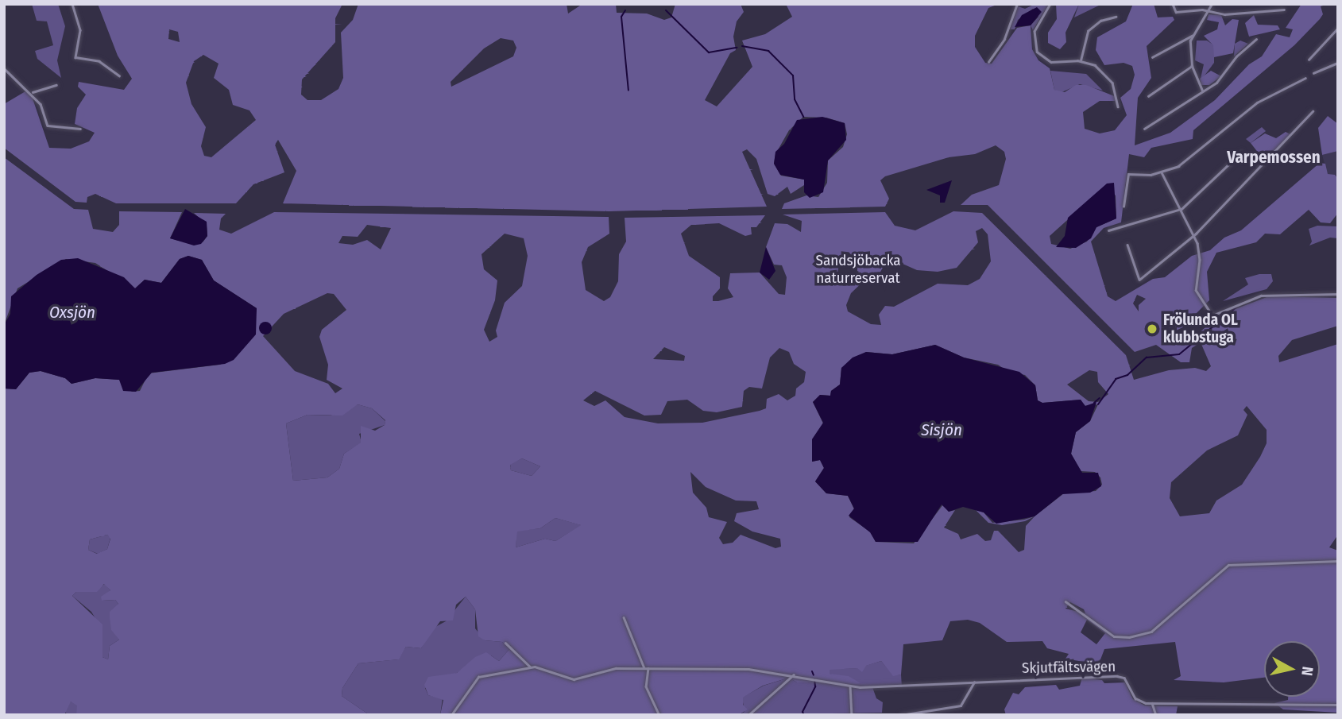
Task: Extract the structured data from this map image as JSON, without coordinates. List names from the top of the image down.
{
  "streets": {
    "street": ["Skjutfältsvägen"]
  },
  "districts": ["Varpemossen"],
  "water": ["Oxsjön", "Sisjön"],
  "parks": ["Sandsjöbacka naturreservat"],
  "places": ["Frölunda OL klubbstuga"],
  "north": "right"
}
